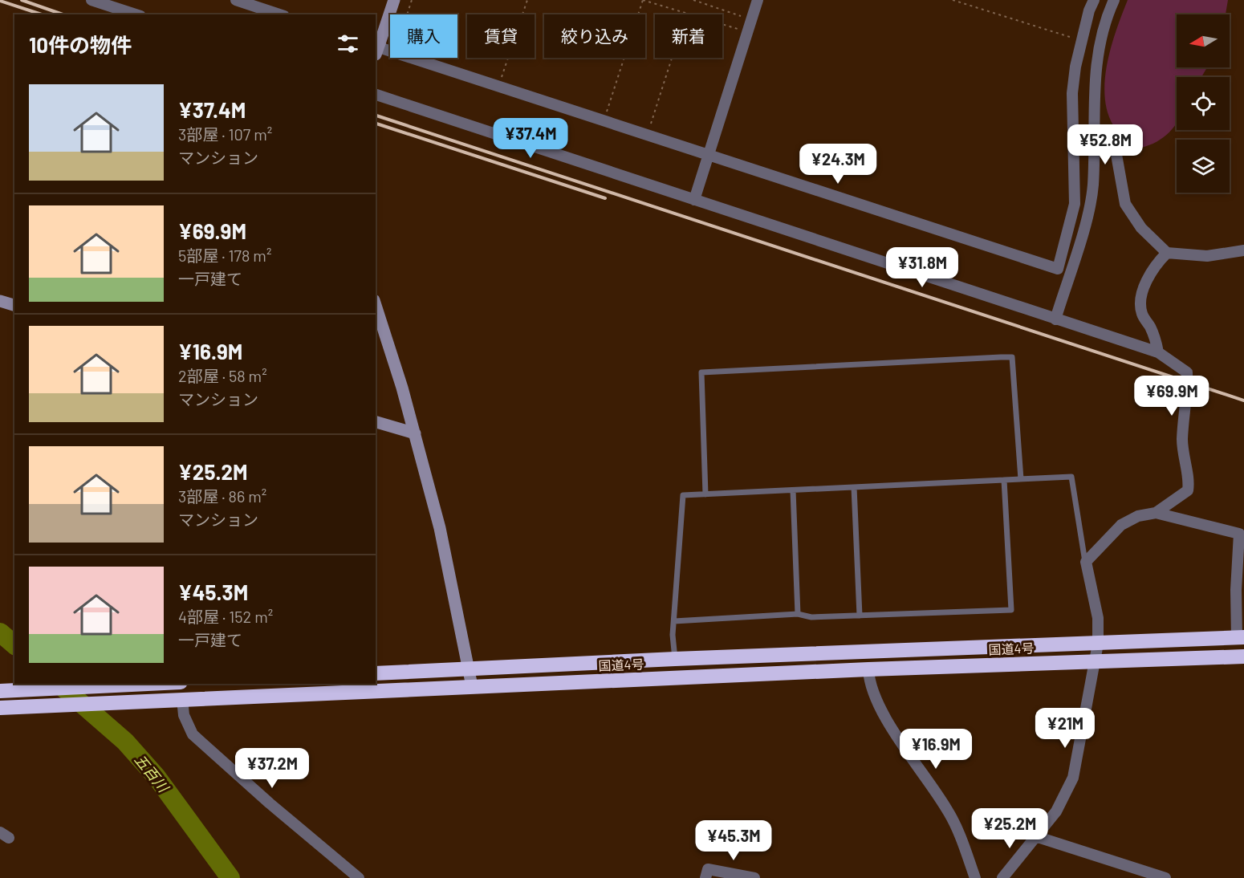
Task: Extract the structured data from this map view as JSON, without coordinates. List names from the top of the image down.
{
  "streets": {
    "highway": ["国道4号"]
  },
  "water": ["五百川"],
  "north": "left",
  "page": {
    "chip": [
      "購入",
      "賃貸",
      "絞り込み",
      "新着"
    ],
    "heading": "10件の物件",
    "list": [
      {
        "name": "¥37.4M",
        "note": "3部屋 · 107 m² · マンション"
      },
      {
        "name": "¥69.9M",
        "note": "5部屋 · 178 m² · 一戸建て"
      },
      {
        "name": "¥16.9M",
        "note": "2部屋 · 58 m² · マンション"
      },
      {
        "name": "¥25.2M",
        "note": "3部屋 · 86 m² · マンション"
      },
      {
        "name": "¥45.3M",
        "note": "4部屋 · 152 m² · 一戸建て"
      }
    ],
    "price": [
      "¥37.4M",
      "¥52.8M",
      "¥24.3M",
      "¥31.8M",
      "¥69.9M",
      "¥21M",
      "¥16.9M",
      "¥37.2M",
      "¥25.2M",
      "¥45.3M"
    ]
  }
}
